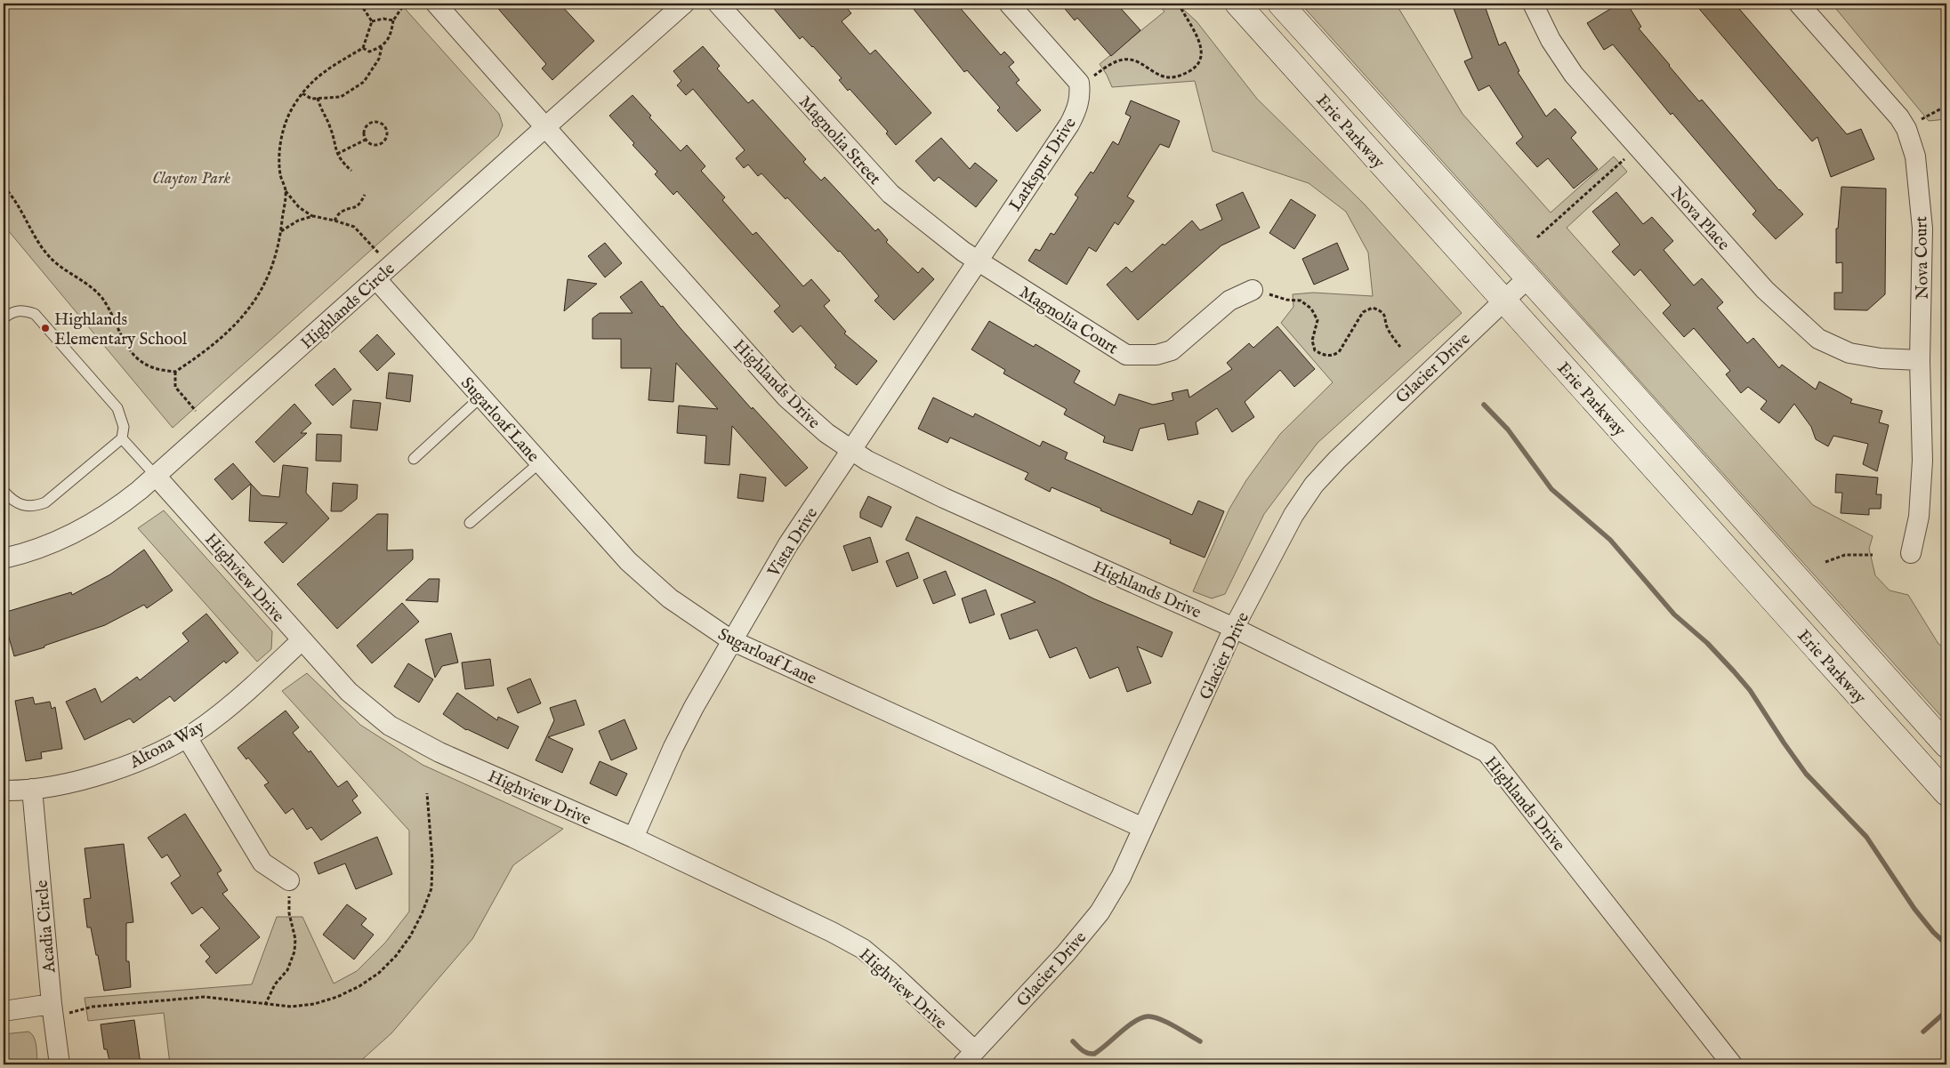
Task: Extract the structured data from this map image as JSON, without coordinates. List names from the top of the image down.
{
  "streets": {
    "main road": ["Erie Parkway"],
    "street": [
      "Magnolia Street",
      "Larkspur Drive",
      "Nova Place",
      "Nova Court",
      "Highlands Circle",
      "Magnolia Court",
      "Glacier Drive",
      "Highlands Drive",
      "Sugarloaf Lane",
      "Vista Drive",
      "Highview Drive",
      "Altona Way",
      "Acadia Circle"
    ]
  },
  "crossings": [
    ["Erie Parkway", "Glacier Drive"],
    ["Magnolia Street", "Larkspur Drive"],
    ["Magnolia Street", "Magnolia Court"],
    ["Magnolia Street", "Vista Drive"],
    ["Larkspur Drive", "Magnolia Court"],
    ["Larkspur Drive", "Vista Drive"],
    ["Nova Place", "Nova Court"],
    ["Highlands Circle", "Highlands Drive"],
    ["Highlands Circle", "Sugarloaf Lane"],
    ["Highlands Circle", "Highview Drive"],
    ["Magnolia Court", "Vista Drive"],
    ["Glacier Drive", "Highlands Drive"],
    ["Glacier Drive", "Sugarloaf Lane"],
    ["Glacier Drive", "Highview Drive"],
    ["Highlands Drive", "Vista Drive"],
    ["Sugarloaf Lane", "Vista Drive"],
    ["Vista Drive", "Highview Drive"],
    ["Highview Drive", "Altona Way"],
    ["Altona Way", "Acadia Circle"]
  ],
  "parks": ["Clayton Park"],
  "places": ["Highlands Elementary School"]
}
